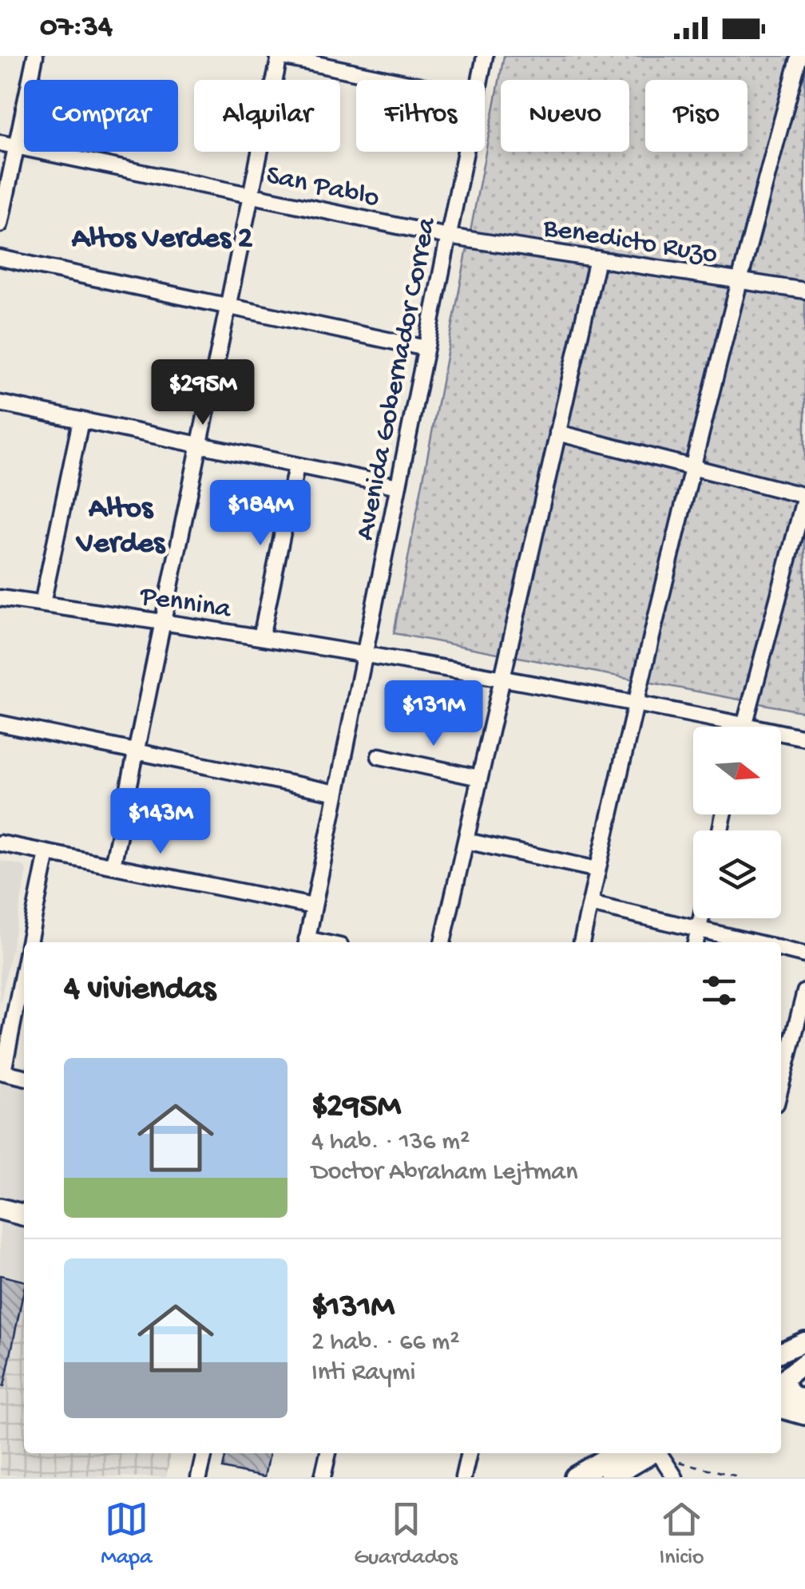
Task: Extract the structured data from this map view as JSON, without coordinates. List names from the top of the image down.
{
  "streets": {
    "street": [
      "San Pablo",
      "Benedicto Ruzo",
      "Avenida Gobernador Correa",
      "Pennina"
    ]
  },
  "crossings": [
    ["San Pablo", "Benedicto Ruzo"],
    ["San Pablo", "Avenida Gobernador Correa"],
    ["Benedicto Ruzo", "Avenida Gobernador Correa"],
    ["Avenida Gobernador Correa", "Pennina"]
  ],
  "districts": ["Altos Verdes 2", "Altos Verdes"],
  "north": "right",
  "page": {
    "status": "07:34",
    "chip": [
      "Comprar",
      "Alquilar",
      "Filtros",
      "Nuevo",
      "Piso"
    ],
    "price": [
      "$295M",
      "$184M",
      "$131M",
      "$143M"
    ],
    "heading": "4 viviendas",
    "list": [
      {
        "name": "$295M",
        "note": "4 hab. · 136 m² · Doctor Abraham Lejtman"
      },
      {
        "name": "$131M",
        "note": "2 hab. · 66 m² · Inti Raymi"
      }
    ],
    "tabs": ["Mapa", "Guardados", "Inicio"]
  }
}
